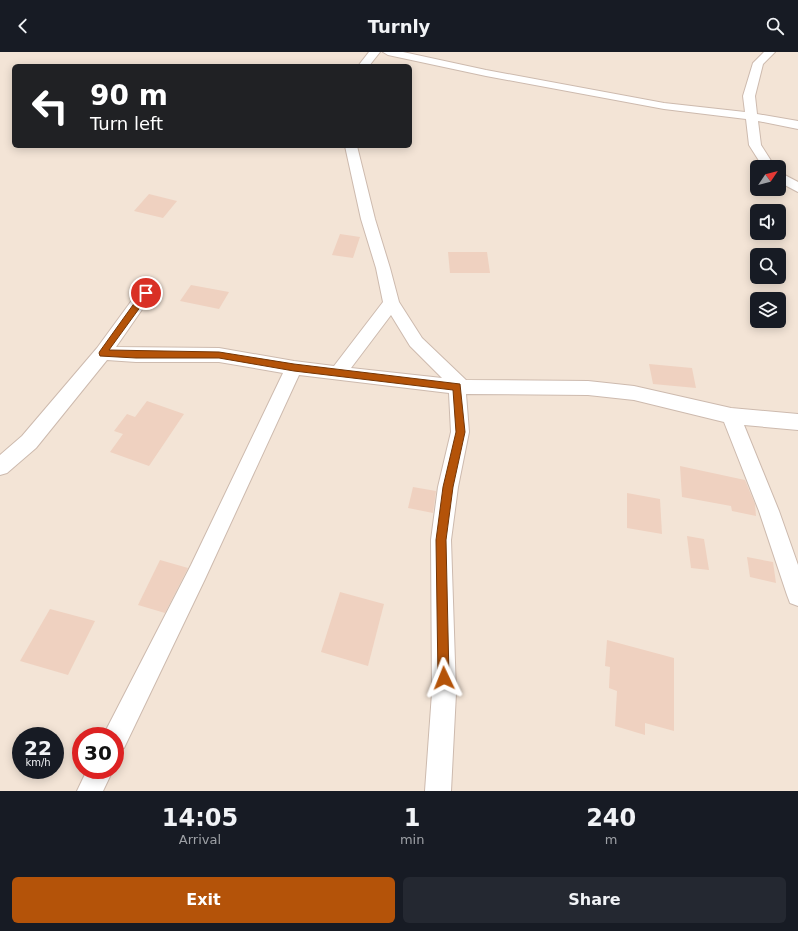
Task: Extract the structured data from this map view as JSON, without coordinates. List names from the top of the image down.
{
  "north": "top right",
  "page": {
    "header": "Turnly",
    "turn": ["90 m", "Turn left"],
    "speed": "22 km/h",
    "limit": "30",
    "eta": [
      "14:05",
      "Arrival",
      "1",
      "min",
      "240",
      "m"
    ],
    "buttons": ["Exit", "Share"]
  }
}
